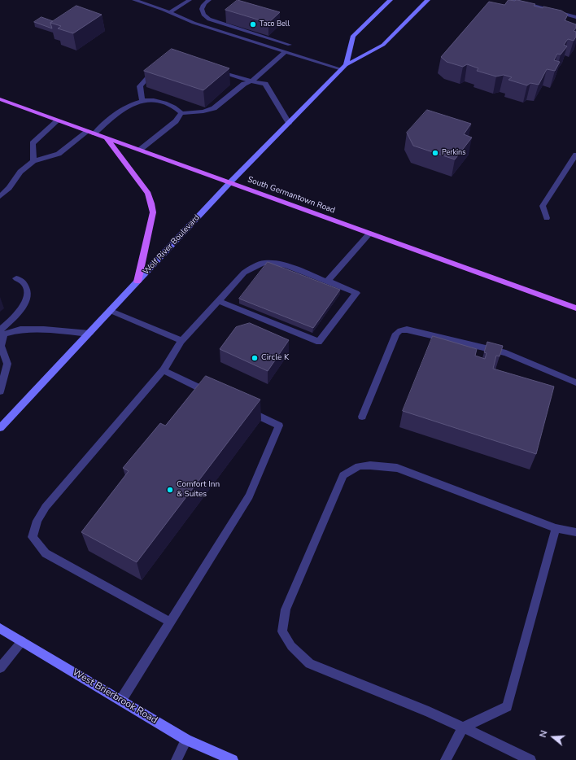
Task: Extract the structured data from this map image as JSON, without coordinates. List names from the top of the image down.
{
  "streets": {
    "main road": ["South Germantown Road", "Wolf River Boulevard", "West Brierbrook Road"]
  },
  "crossings": [
    ["South Germantown Road", "Wolf River Boulevard"]
  ],
  "places": [
    "Taco Bell",
    "Perkins",
    "Circle K",
    "Comfort Inn & Suites"
  ],
  "north": "left"
}
